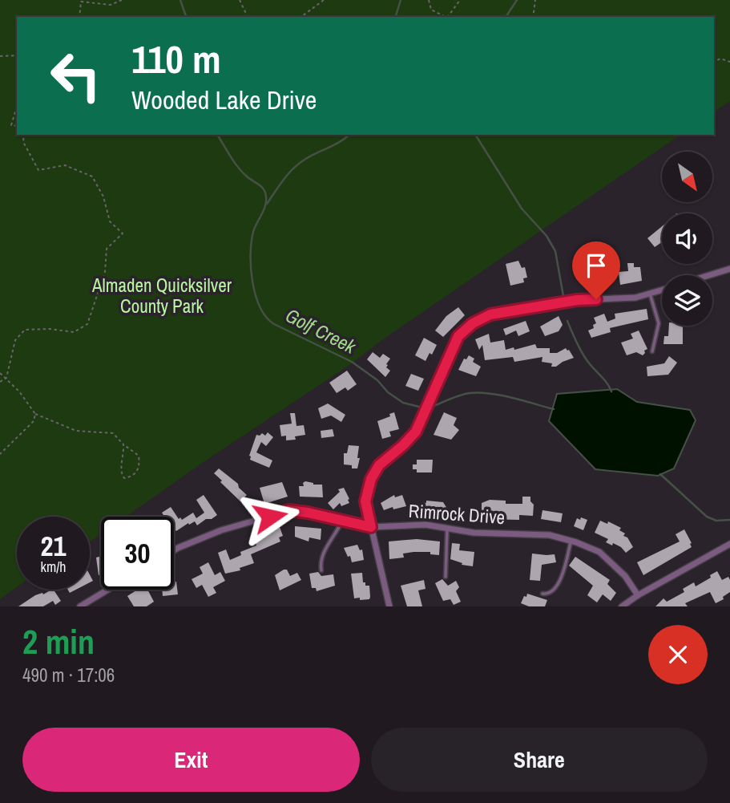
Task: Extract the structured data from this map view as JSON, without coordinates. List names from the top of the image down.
{
  "streets": {
    "street": ["Rimrock Drive"]
  },
  "water": ["Golf Creek"],
  "parks": ["Almaden Quicksilver County Park"],
  "north": "bottom right",
  "page": {
    "turn": ["110 m", "Wooded Lake Drive"],
    "speed": "21 km/h",
    "limit": "30",
    "heading": ["2 min", "490 m · 17:06"],
    "buttons": ["Exit", "Share"]
  }
}
